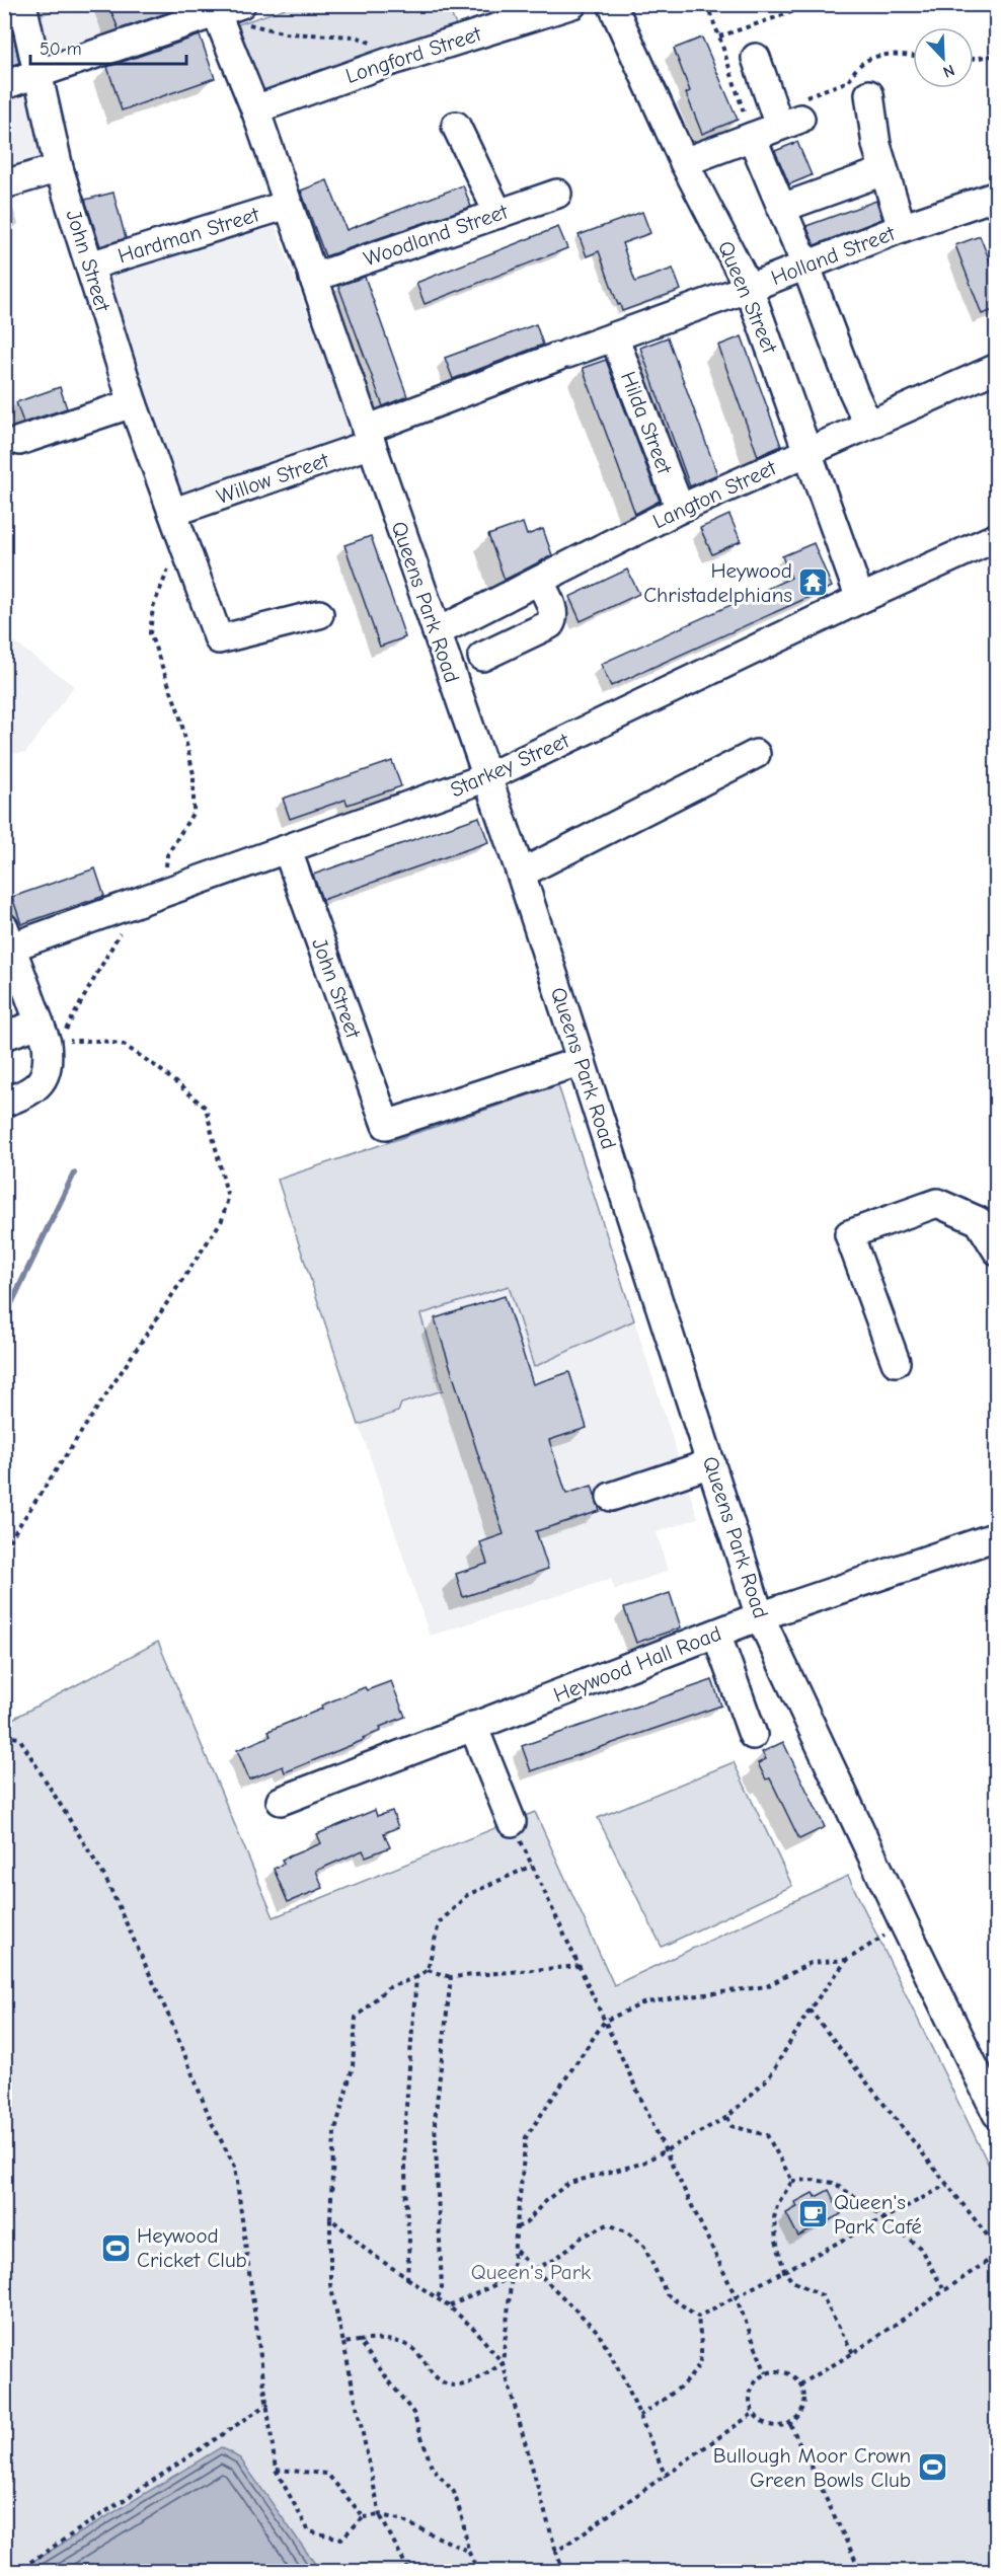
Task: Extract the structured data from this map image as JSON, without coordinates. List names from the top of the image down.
{
  "streets": {
    "street": [
      "Longford Street",
      "Hardman Street",
      "Woodland Street",
      "Holland Street",
      "John Street",
      "Queen Street",
      "Hilda Street",
      "Willow Street",
      "Langton Street",
      "Queens Park Road",
      "Starkey Street",
      "Heywood Hall Road"
    ]
  },
  "crossings": [
    ["Longford Street", "Queens Park Road"],
    ["Hardman Street", "John Street"],
    ["Hardman Street", "Queens Park Road"],
    ["Woodland Street", "Queens Park Road"],
    ["Holland Street", "Queen Street"],
    ["Holland Street", "Hilda Street"],
    ["Holland Street", "Willow Street"],
    ["Holland Street", "Queens Park Road"],
    ["John Street", "Willow Street"],
    ["John Street", "Queens Park Road"],
    ["John Street", "Starkey Street"],
    ["Queen Street", "Langton Street"],
    ["Queen Street", "Starkey Street"],
    ["Hilda Street", "Langton Street"],
    ["Willow Street", "Queens Park Road"],
    ["Langton Street", "Queens Park Road"],
    ["Queens Park Road", "Starkey Street"],
    ["Queens Park Road", "Heywood Hall Road"]
  ],
  "parks": ["Queen's Park"],
  "places": {
    "temple": ["Heywood Christadelphians"],
    "cafe": ["Queen's Park Café"],
    "sports": ["Heywood Cricket Club", "Bullough Moor Crown Green Bowls Club"]
  },
  "scale_bar": "50 m",
  "north": "bottom right"
}
